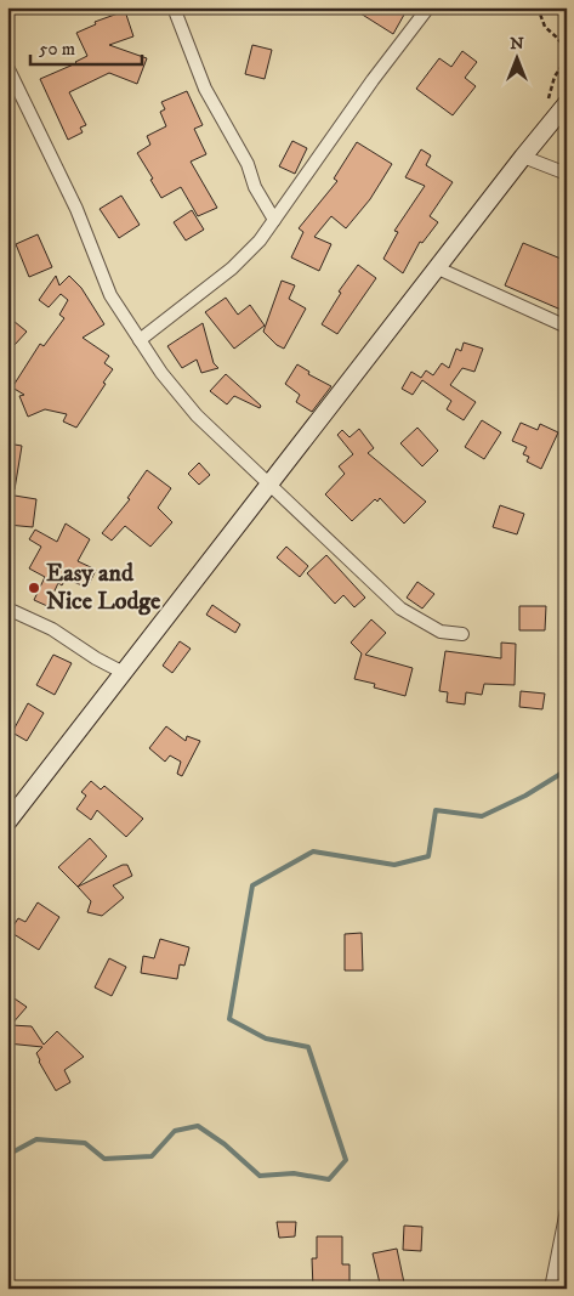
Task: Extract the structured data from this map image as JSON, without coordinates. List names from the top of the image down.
{
  "places": ["Easy and Nice Lodge"],
  "scale_bar": "50 m",
  "north": "top"
}
